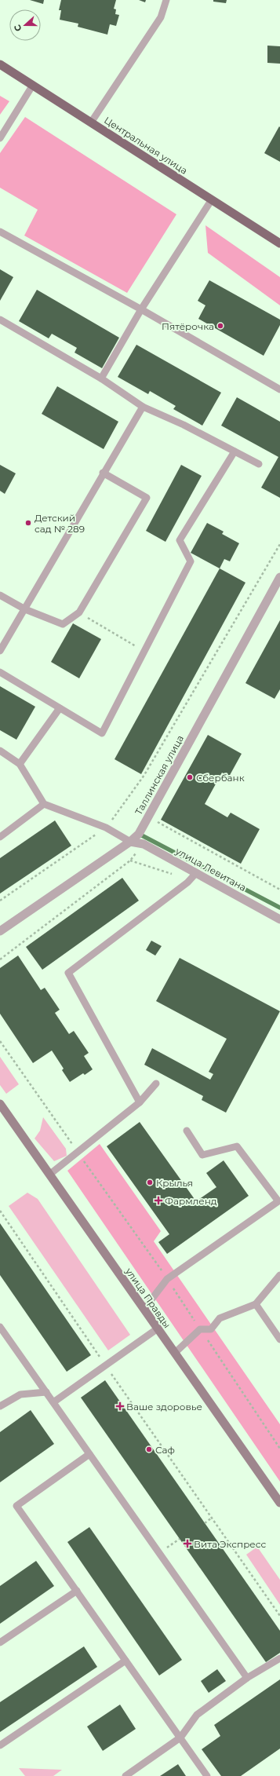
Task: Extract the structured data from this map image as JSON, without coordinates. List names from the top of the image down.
{
  "streets": {
    "main road": ["Центральная улица", "улица Правды"],
    "street": ["Таллинская улица", "улица Левитана"]
  },
  "crossings": [
    ["Таллинская улица", "улица Левитана"]
  ],
  "places": {
    "other": [
      "Пятёрочка",
      "Детский сад № 289",
      "Сбербанк",
      "Крылья",
      "Саф"
    ],
    "health": ["Фармленд", "Ваше здоровье", "Вита Экспресс"]
  },
  "north": "left"
}
